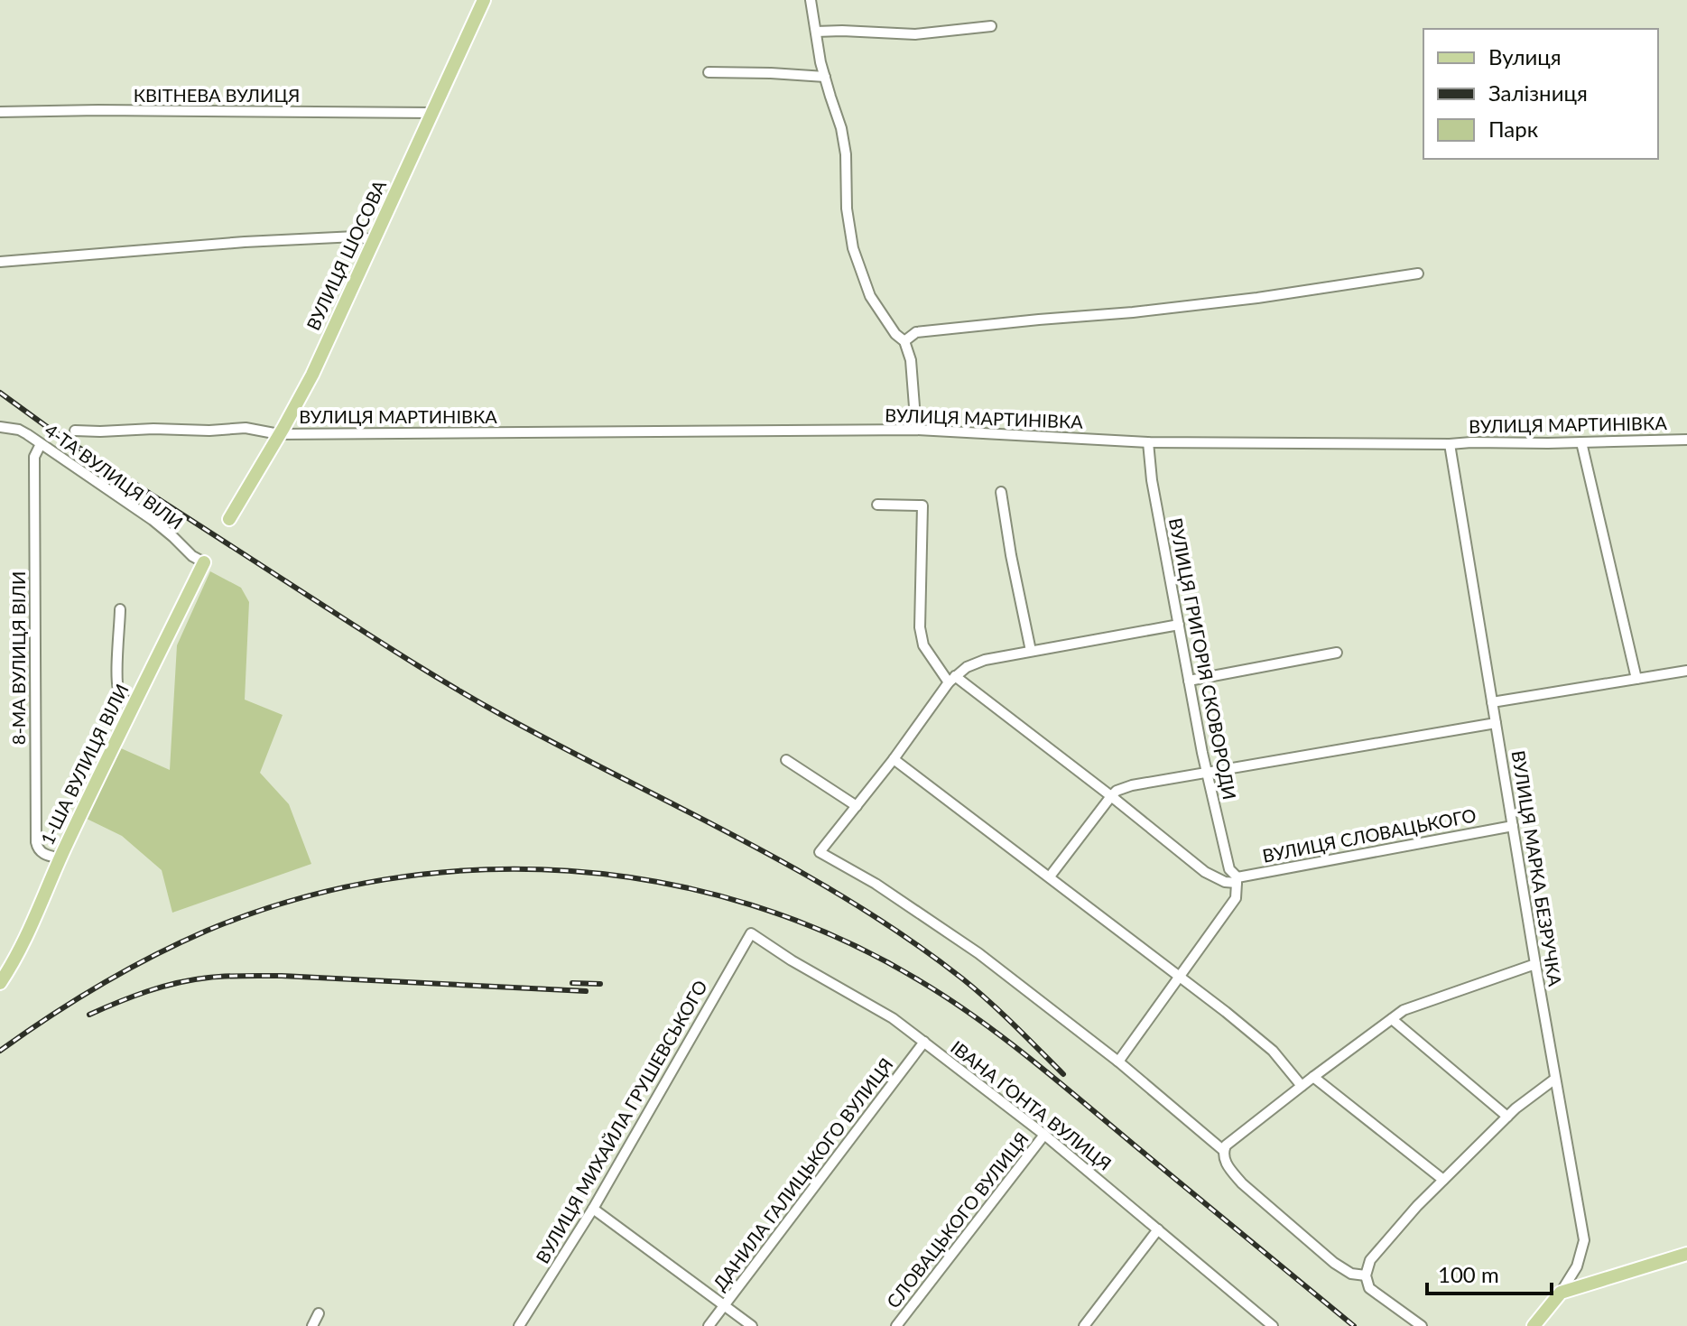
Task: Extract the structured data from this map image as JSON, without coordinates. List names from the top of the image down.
{
  "streets": {
    "main road": ["ВУЛИЦЯ ШОСОВА", "1-ША ВУЛИЦЯ ВІЛИ"],
    "street": [
      "КВІТНЕВА ВУЛИЦЯ",
      "ВУЛИЦЯ МАРТИНІВКА",
      "4-ТА ВУЛИЦЯ ВІЛИ",
      "8-МА ВУЛИЦЯ ВІЛИ",
      "ВУЛИЦЯ ГРИГОРІЯ СКОВОРОДИ",
      "ВУЛИЦЯ СЛОВАЦЬКОГО",
      "ВУЛИЦЯ МАРКА БЕЗРУЧКА",
      "ІВАНА ҐОНТА ВУЛИЦЯ",
      "ВУЛИЦЯ МИХАЙЛА ГРУШЕВСЬКОГО",
      "ДАНИЛА ГАЛИЦЬКОГО ВУЛИЦЯ",
      "СЛОВАЦЬКОГО ВУЛИЦЯ"
    ]
  },
  "crossings": [
    ["КВІТНЕВА ВУЛИЦЯ", "ВУЛИЦЯ ШОСОВА"],
    ["ВУЛИЦЯ ШОСОВА", "ВУЛИЦЯ МАРТИНІВКА"],
    ["ВУЛИЦЯ МАРТИНІВКА", "ВУЛИЦЯ ГРИГОРІЯ СКОВОРОДИ"],
    ["ВУЛИЦЯ МАРТИНІВКА", "ВУЛИЦЯ МАРКА БЕЗРУЧКА"],
    ["4-ТА ВУЛИЦЯ ВІЛИ", "8-МА ВУЛИЦЯ ВІЛИ"],
    ["4-ТА ВУЛИЦЯ ВІЛИ", "1-ША ВУЛИЦЯ ВІЛИ"],
    ["8-МА ВУЛИЦЯ ВІЛИ", "1-ША ВУЛИЦЯ ВІЛИ"],
    ["ВУЛИЦЯ ГРИГОРІЯ СКОВОРОДИ", "ВУЛИЦЯ СЛОВАЦЬКОГО"],
    ["ВУЛИЦЯ СЛОВАЦЬКОГО", "ВУЛИЦЯ МАРКА БЕЗРУЧКА"],
    ["ІВАНА ҐОНТА ВУЛИЦЯ", "ВУЛИЦЯ МИХАЙЛА ГРУШЕВСЬКОГО"],
    ["ІВАНА ҐОНТА ВУЛИЦЯ", "ДАНИЛА ГАЛИЦЬКОГО ВУЛИЦЯ"],
    ["ІВАНА ҐОНТА ВУЛИЦЯ", "СЛОВАЦЬКОГО ВУЛИЦЯ"]
  ],
  "legend": ["Вулиця", "Залізниця", "Парк"],
  "scale_bar": "100 m"
}
